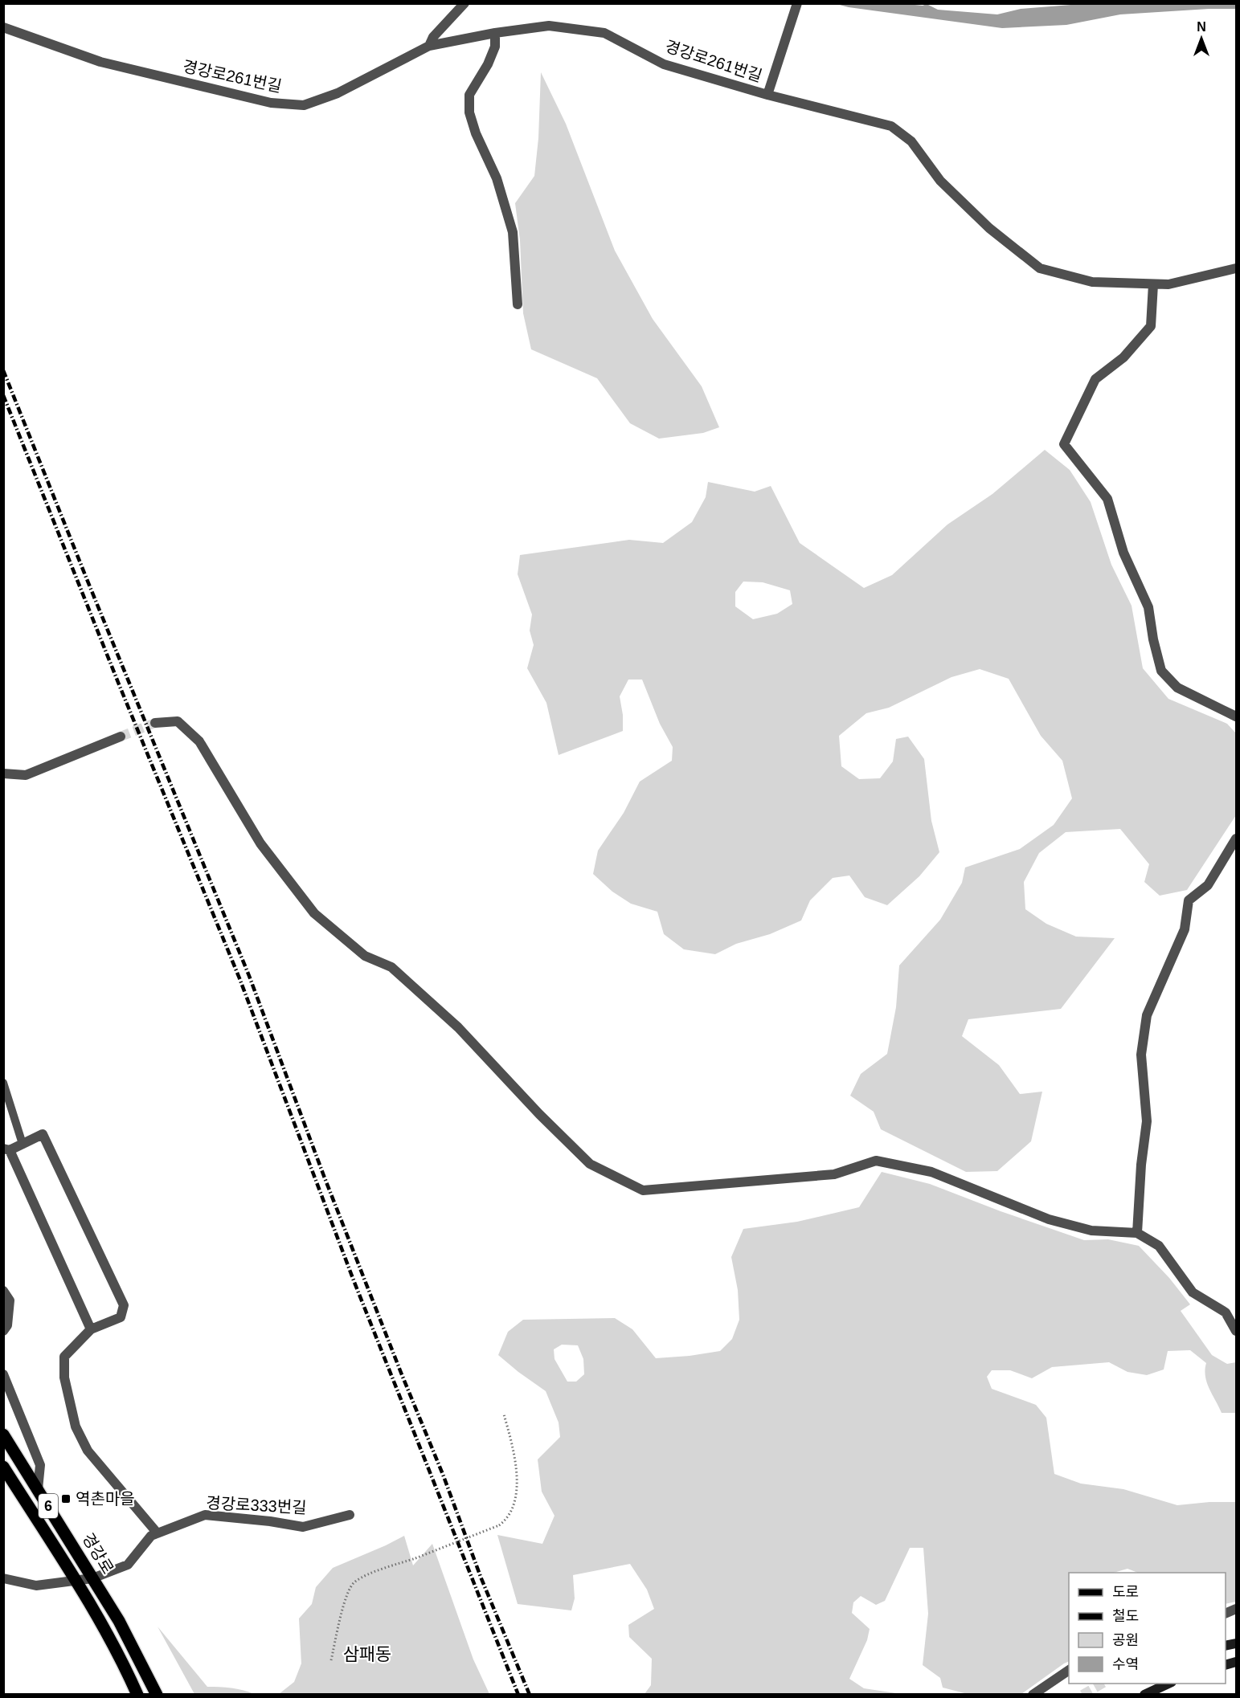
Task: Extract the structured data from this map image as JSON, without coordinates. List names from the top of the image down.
{
  "streets": {
    "main road": ["6", "경강로"],
    "street": ["경강로261번길", "경강로333번길"]
  },
  "crossings": [
    ["경강로333번길", "6"],
    ["경강로333번길", "경강로"]
  ],
  "districts": ["삼패동"],
  "places": {
    "transit": ["역촌마을"]
  },
  "legend": [
    "도로",
    "철도",
    "공원",
    "수역"
  ],
  "north": "top"
}
